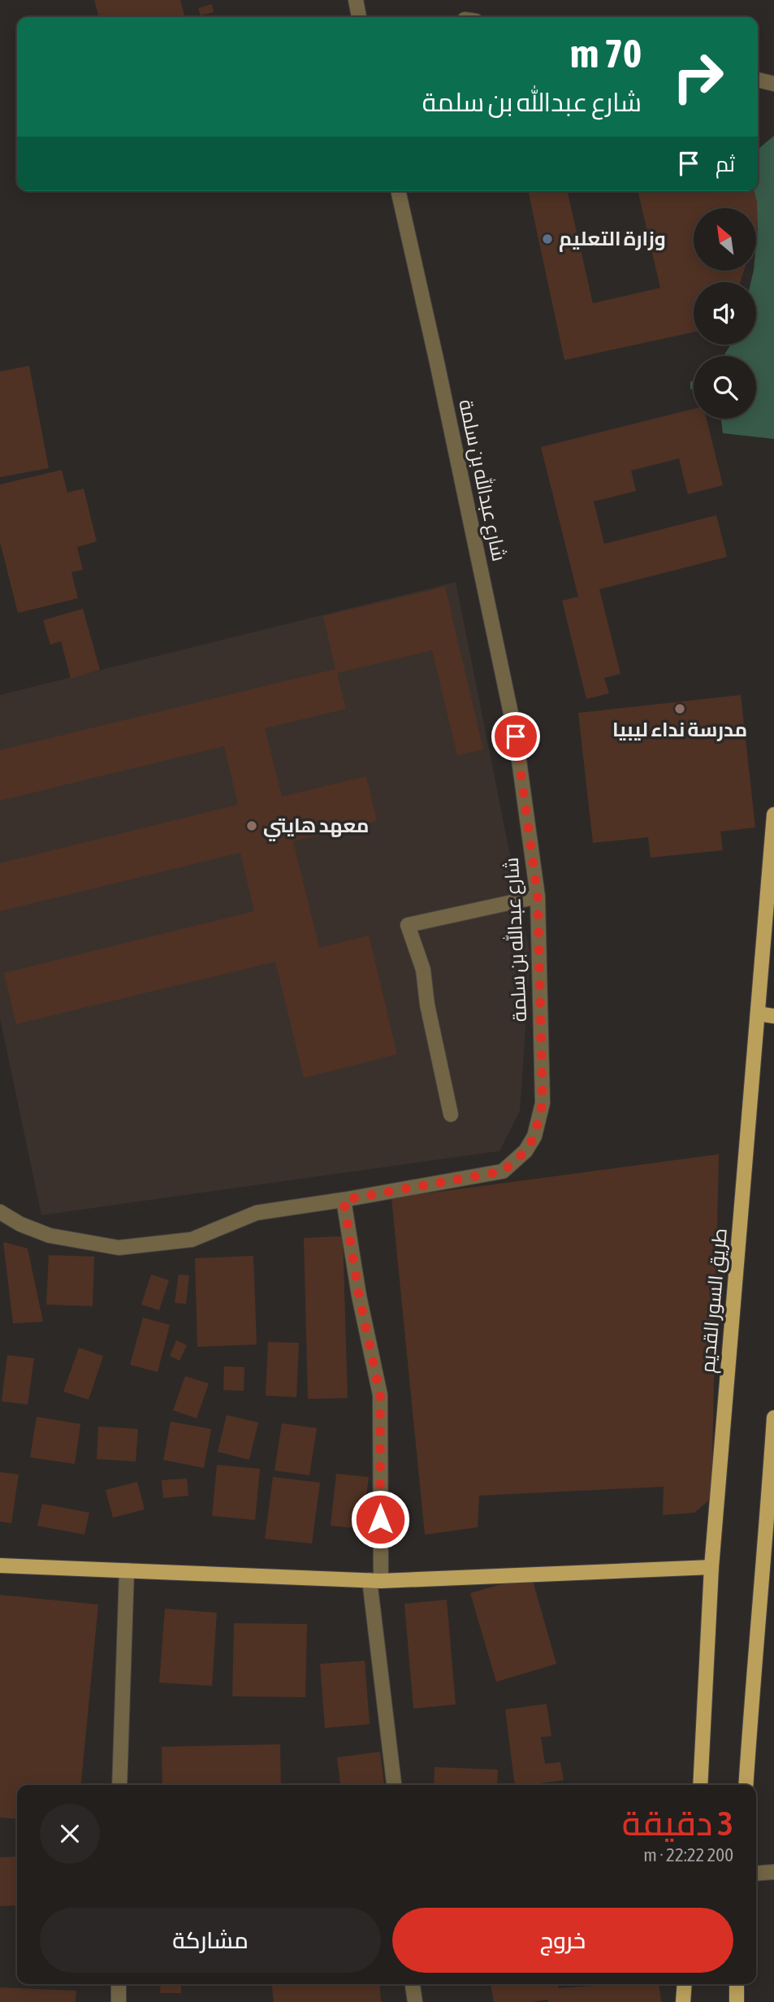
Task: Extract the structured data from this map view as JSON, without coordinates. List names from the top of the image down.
{
  "streets": {
    "main road": ["طريق السور القديم"],
    "street": ["شارع عبدالله بن سلمة"]
  },
  "places": ["وزارة التعليم", "مدرسة نداء ليبيا", "معهد هايتي"],
  "north": "top left",
  "page": {
    "turn": ["70 m", "شارع عبدالله بن سلمة"],
    "then": "ثم",
    "heading": ["3 دقيقة", "200 m · 22:22"],
    "buttons": ["خروج", "مشاركة"]
  }
}
